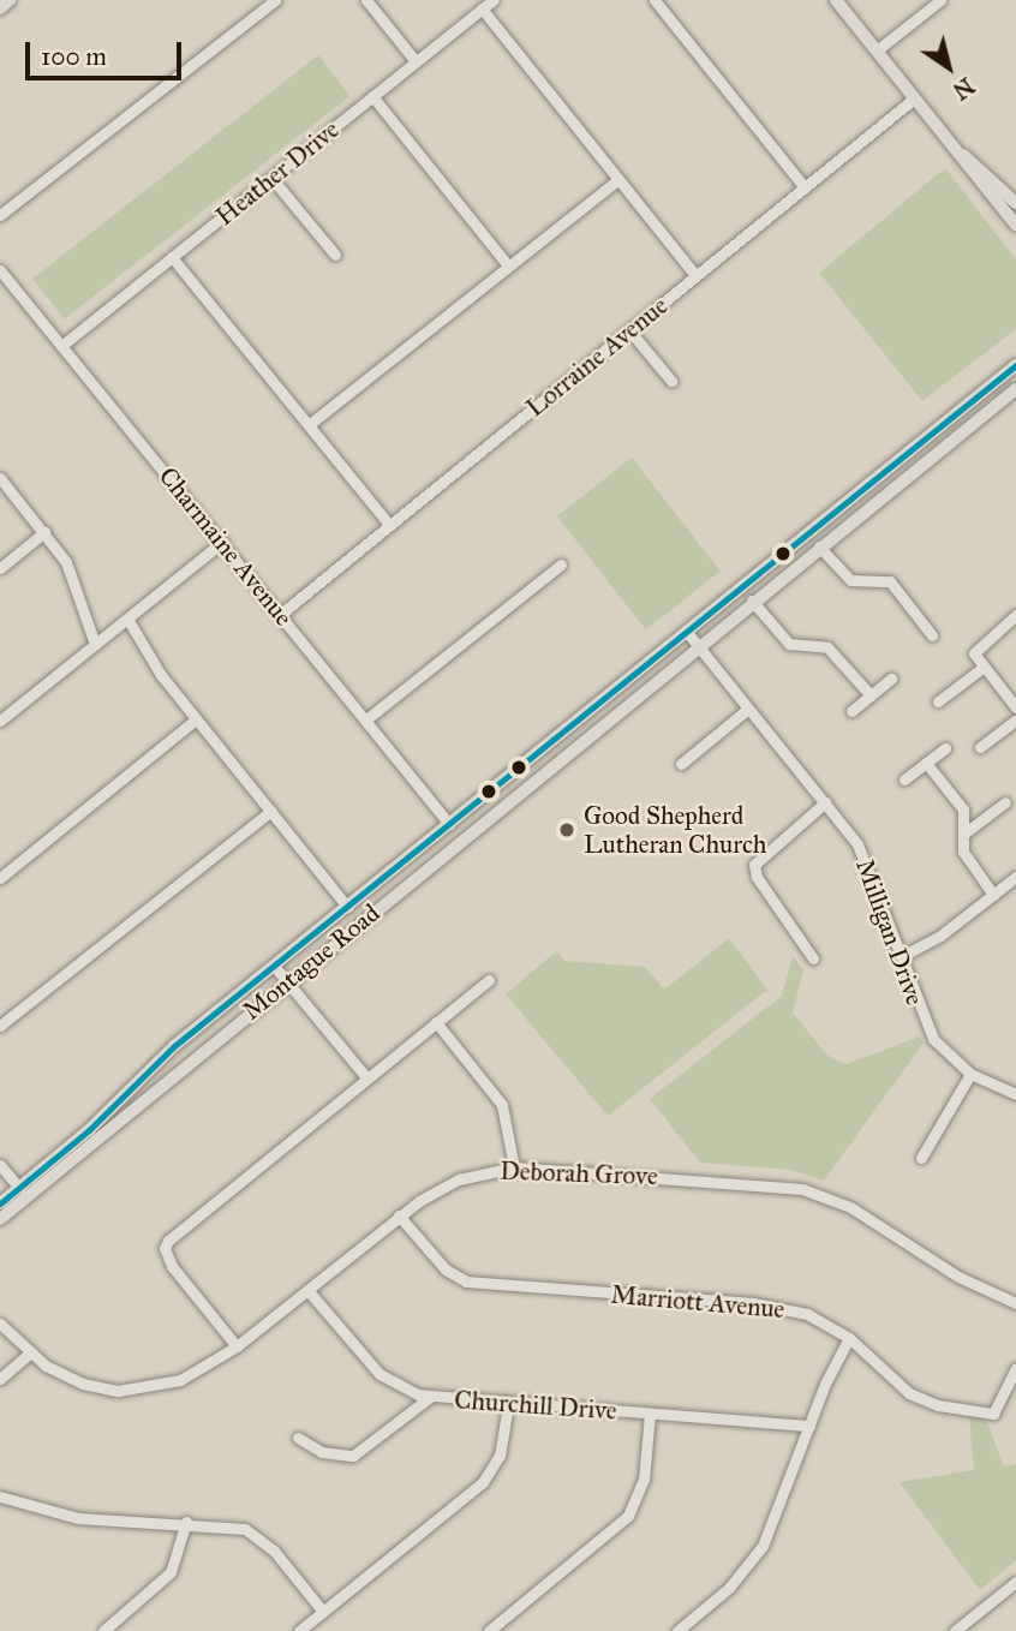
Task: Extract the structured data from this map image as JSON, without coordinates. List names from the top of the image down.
{
  "streets": {
    "main road": ["Montague Road"],
    "street": [
      "Heather Drive",
      "Lorraine Avenue",
      "Charmaine Avenue",
      "Milligan Drive",
      "Deborah Grove",
      "Marriott Avenue",
      "Churchill Drive"
    ]
  },
  "crossings": [
    ["Heather Drive", "Charmaine Avenue"],
    ["Lorraine Avenue", "Charmaine Avenue"],
    ["Charmaine Avenue", "Montague Road"],
    ["Milligan Drive", "Montague Road"],
    ["Deborah Grove", "Marriott Avenue"],
    ["Deborah Grove", "Churchill Drive"]
  ],
  "places": ["Good Shepherd Lutheran Church"],
  "scale_bar": "100 m",
  "north": "bottom right"
}
